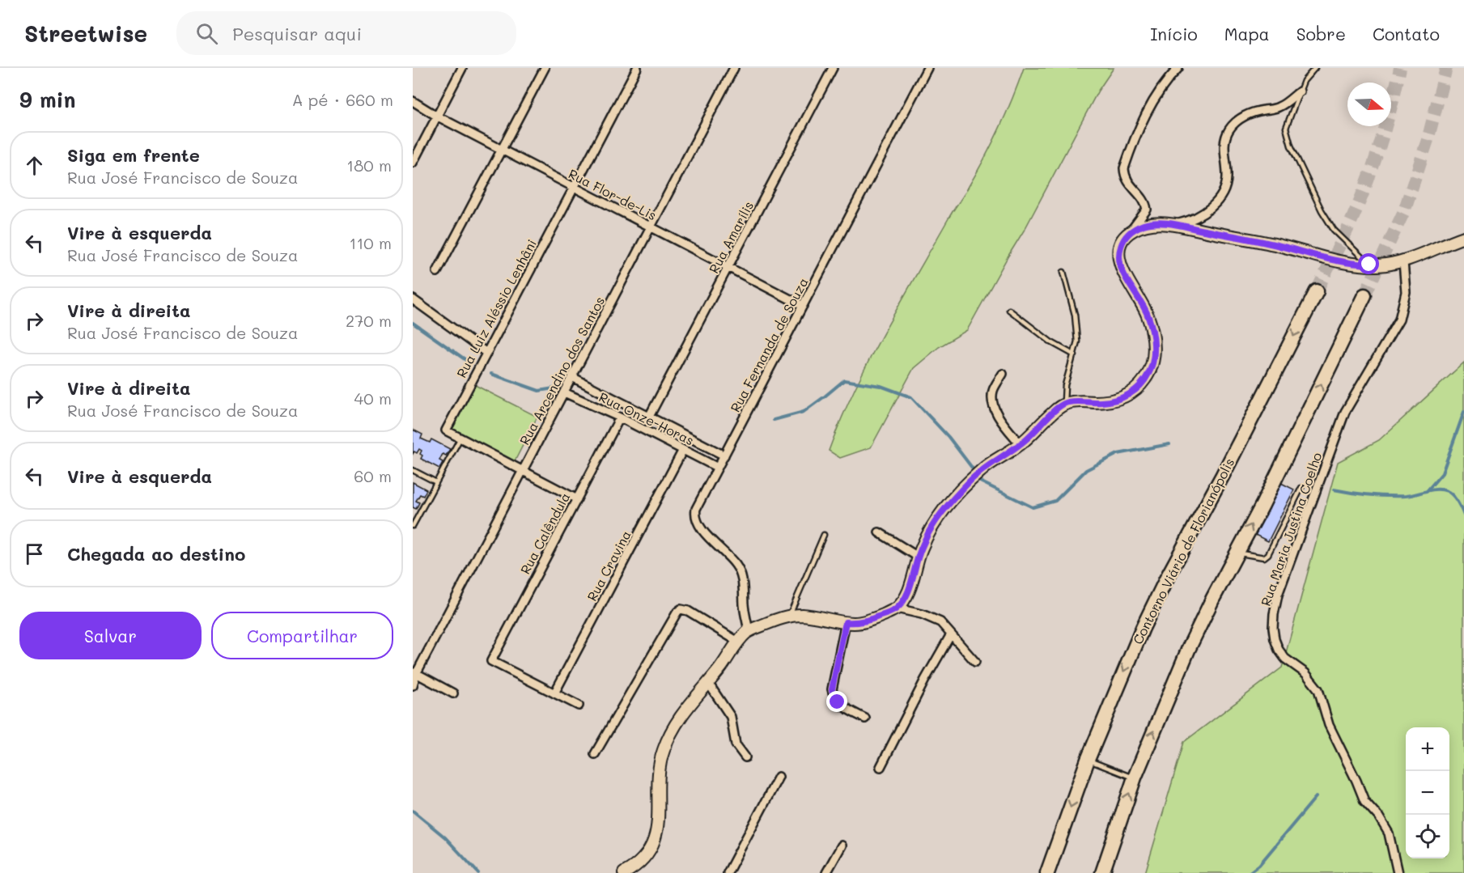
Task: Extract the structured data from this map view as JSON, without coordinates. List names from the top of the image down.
{
  "streets": {
    "highway": ["Contorno Viário de Florianópolis"],
    "street": [
      "Rua Flor-de-Lis",
      "Rua Amarílis",
      "Rua Luiz Aléssio Lenhâni",
      "Rua Fernanda de Souza",
      "Rua Arcendino dos Santos",
      "Rua Onze-Horas",
      "Rua Maria Justina Coelho",
      "Rua Calêndula",
      "Rua Cravina"
    ]
  },
  "crossings": [
    ["Rua Flor-de-Lis", "Rua Amarílis"],
    ["Rua Flor-de-Lis", "Rua Luiz Aléssio Lenhâni"],
    ["Rua Flor-de-Lis", "Rua Fernanda de Souza"],
    ["Rua Flor-de-Lis", "Rua Arcendino dos Santos"],
    ["Rua Amarílis", "Rua Onze-Horas"],
    ["Rua Luiz Aléssio Lenhâni", "Rua Arcendino dos Santos"],
    ["Rua Luiz Aléssio Lenhâni", "Rua Calêndula"],
    ["Rua Fernanda de Souza", "Rua Onze-Horas"],
    ["Rua Arcendino dos Santos", "Rua Onze-Horas"],
    ["Rua Onze-Horas", "Rua Calêndula"],
    ["Rua Onze-Horas", "Rua Cravina"],
    ["Rua Calêndula", "Rua Cravina"]
  ],
  "north": "right",
  "page": {
    "header": "Streetwise",
    "search": "Pesquisar aqui",
    "nav": [
      "Início",
      "Mapa",
      "Sobre",
      "Contato"
    ],
    "heading": ["9 min", "A pé · 660 m"],
    "list": [
      ["Siga em frente", "Rua José Francisco de Souza", "180 m"],
      ["Vire à esquerda", "Rua José Francisco de Souza", "110 m"],
      ["Vire à direita", "Rua José Francisco de Souza", "270 m"],
      ["Vire à direita", "Rua José Francisco de Souza", "40 m"],
      ["Vire à esquerda", "60 m"],
      "Chegada ao destino"
    ],
    "buttons": ["Salvar", "Compartilhar"],
    "map_buttons": ["+", "−"]
  }
}
